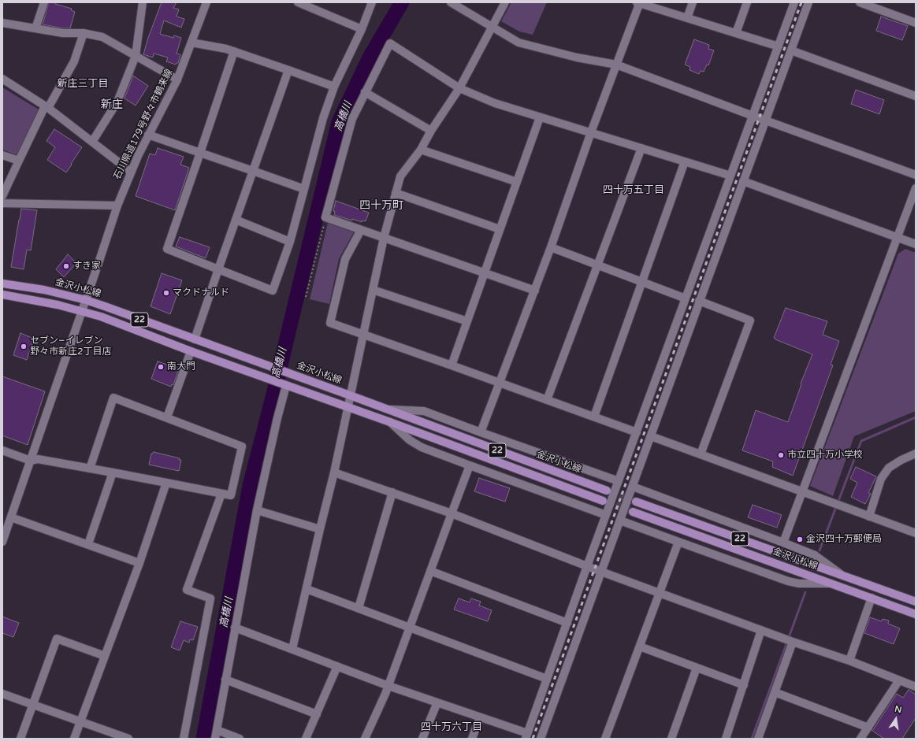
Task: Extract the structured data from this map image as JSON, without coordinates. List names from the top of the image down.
{
  "streets": {
    "main road": ["金沢小松線", "22"],
    "street": ["石川県道179号野々市鶴来線"]
  },
  "crossings": [
    ["石川県道179号野々市鶴来線", "金沢小松線"],
    ["石川県道179号野々市鶴来線", "22"]
  ],
  "districts": [
    "新庄三丁目",
    "新庄",
    "四十万五丁目",
    "四十万町",
    "四十万六丁目"
  ],
  "water": ["高橋川"],
  "places": [
    "すき家",
    "マクドナルド",
    "セブン−イレブン 野々市新庄2丁目店",
    "南大門",
    "市立四十万小学校",
    "金沢四十万郵便局"
  ],
  "north": "top"
}
